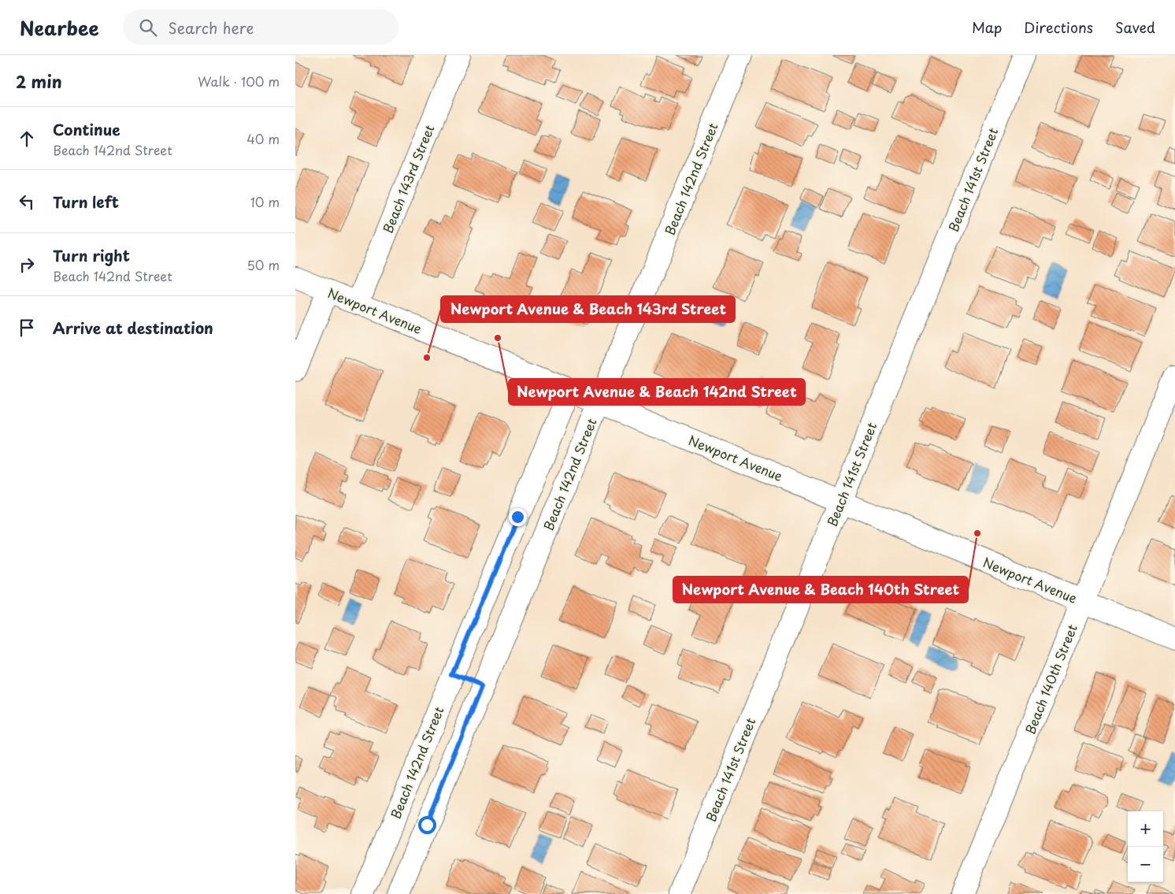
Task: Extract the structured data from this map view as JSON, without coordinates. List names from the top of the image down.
{
  "streets": {
    "street": [
      "Beach 143rd Street",
      "Beach 142nd Street",
      "Beach 141st Street",
      "Newport Avenue",
      "Beach 140th Street"
    ]
  },
  "crossings": [
    ["Beach 143rd Street", "Newport Avenue"],
    ["Beach 142nd Street", "Newport Avenue"],
    ["Beach 141st Street", "Newport Avenue"],
    ["Newport Avenue", "Beach 140th Street"]
  ],
  "places": ["Newport Avenue & Beach 142nd Street", "Newport Avenue & Beach 143rd Street", "Newport Avenue & Beach 140th Street"],
  "page": {
    "header": "Nearbee",
    "search": "Search here",
    "nav": ["Map", "Directions", "Saved"],
    "heading": ["2 min", "Walk · 100 m"],
    "list": [
      ["Continue", "Beach 142nd Street", "40 m"],
      ["Turn left", "10 m"],
      ["Turn right", "Beach 142nd Street", "50 m"],
      "Arrive at destination"
    ],
    "map_buttons": ["+", "−"]
  }
}
